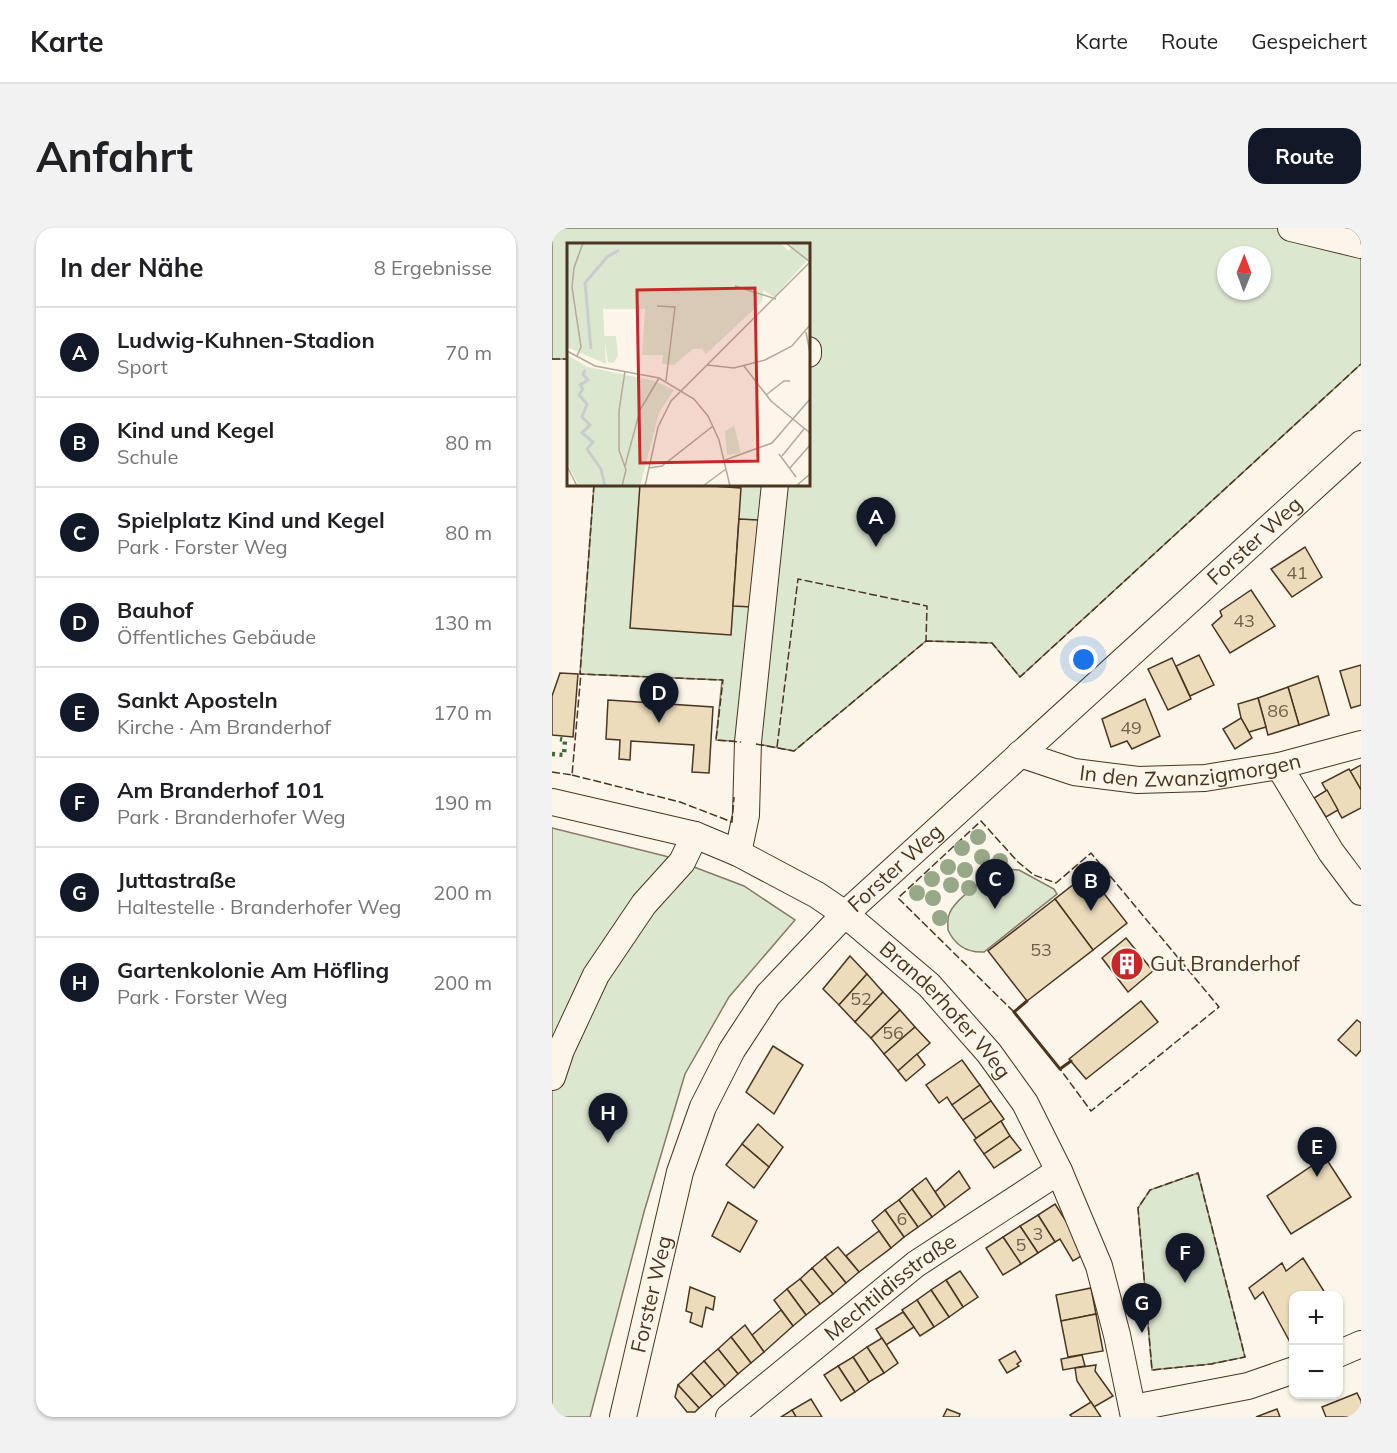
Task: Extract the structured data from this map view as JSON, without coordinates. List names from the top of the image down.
{
  "streets": {
    "street": [
      "Forster Weg",
      "In den Zwanzigmorgen",
      "Branderhofer Weg",
      "Mechtildisstraße"
    ]
  },
  "crossings": [
    ["Forster Weg", "In den Zwanzigmorgen"],
    ["Forster Weg", "Branderhofer Weg"],
    ["Branderhofer Weg", "Mechtildisstraße"]
  ],
  "places": {
    "building": ["Gut Branderhof"]
  },
  "house_numbers": [
    "41",
    "43",
    "86",
    "49",
    "53",
    "52",
    "56",
    "6",
    "3",
    "5"
  ],
  "north": "top",
  "page": {
    "header": "Karte",
    "nav": ["Karte", "Route", "Gespeichert"],
    "buttons": "Route",
    "title": "Anfahrt",
    "heading": ["In der Nähe", "8 Ergebnisse"],
    "list": [
      {
        "mark": "A",
        "name": "Ludwig-Kuhnen-Stadion",
        "note": "Sport",
        "value": "70 m"
      },
      {
        "mark": "B",
        "name": "Kind und Kegel",
        "note": "Schule",
        "value": "80 m"
      },
      {
        "mark": "C",
        "name": "Spielplatz Kind und Kegel",
        "note": "Park · Forster Weg",
        "value": "80 m"
      },
      {
        "mark": "D",
        "name": "Bauhof",
        "note": "Öffentliches Gebäude",
        "value": "130 m"
      },
      {
        "mark": "E",
        "name": "Sankt Aposteln",
        "note": "Kirche · Am Branderhof",
        "value": "170 m"
      },
      {
        "mark": "F",
        "name": "Am Branderhof 101",
        "note": "Park · Branderhofer Weg",
        "value": "190 m"
      },
      {
        "mark": "G",
        "name": "Juttastraße",
        "note": "Haltestelle · Branderhofer Weg",
        "value": "200 m"
      },
      {
        "mark": "H",
        "name": "Gartenkolonie Am Höfling",
        "note": "Park · Forster Weg",
        "value": "200 m"
      }
    ],
    "pins": [
      "A",
      "D",
      "C",
      "B",
      "H",
      "E",
      "F",
      "G"
    ],
    "map_buttons": ["+", "−"]
  }
}
